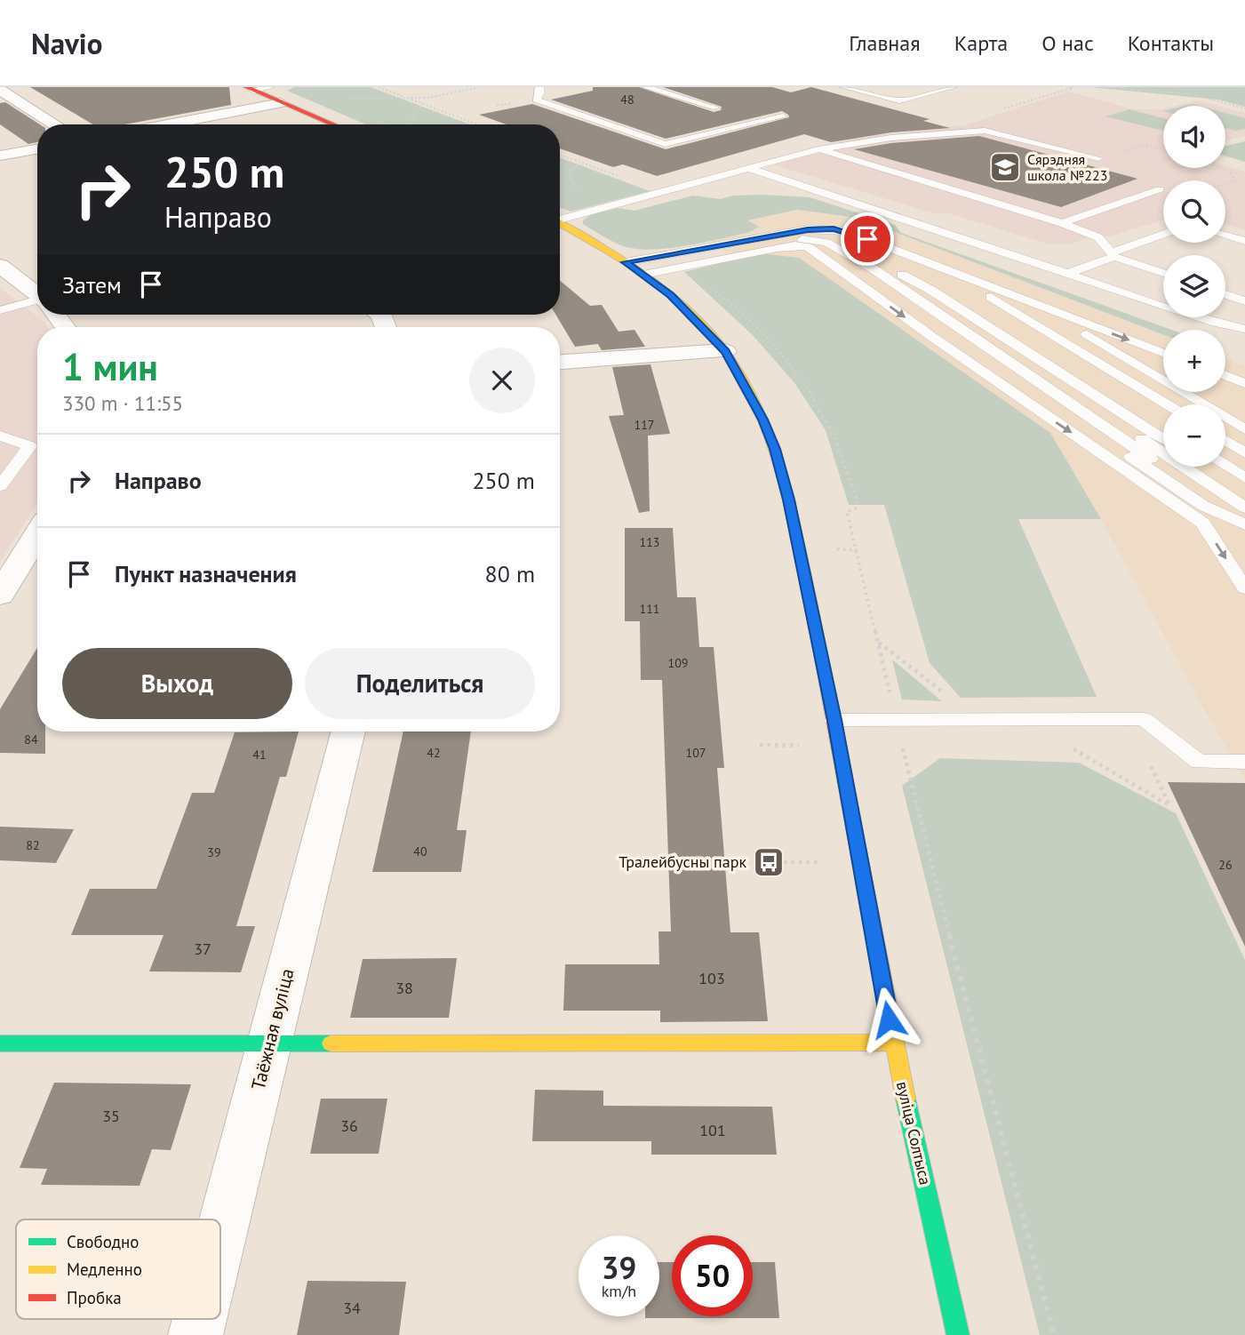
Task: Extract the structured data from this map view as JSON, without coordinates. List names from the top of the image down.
{
  "streets": {
    "main road": ["вуліца Солтыса"],
    "street": ["Таёжная вуліца"]
  },
  "places": {
    "school or university": ["Сярэдняя школа №223"],
    "bus stop": ["Тралейбусны парк"]
  },
  "house_numbers": [
    "48",
    "117",
    "113",
    "111",
    "109",
    "84",
    "42",
    "107",
    "41",
    "82",
    "40",
    "39",
    "26",
    "37",
    "103",
    "38",
    "35",
    "36",
    "101",
    "34"
  ],
  "legend": ["Свободно", "Медленно", "Пробка"],
  "page": {
    "header": "Navio",
    "nav": [
      "Главная",
      "Карта",
      "О нас",
      "Контакты"
    ],
    "map_buttons": ["+", "−"],
    "turn": ["250 m", "Направо"],
    "then": "Затем",
    "heading": ["1 мин", "330 m · 11:55"],
    "list": [
      {
        "name": "Направо",
        "value": "250 m"
      },
      {
        "name": "Пункт назначения",
        "value": "80 m"
      }
    ],
    "buttons": ["Выход", "Поделиться"],
    "speed": "39 km/h",
    "limit": "50"
  }
}
